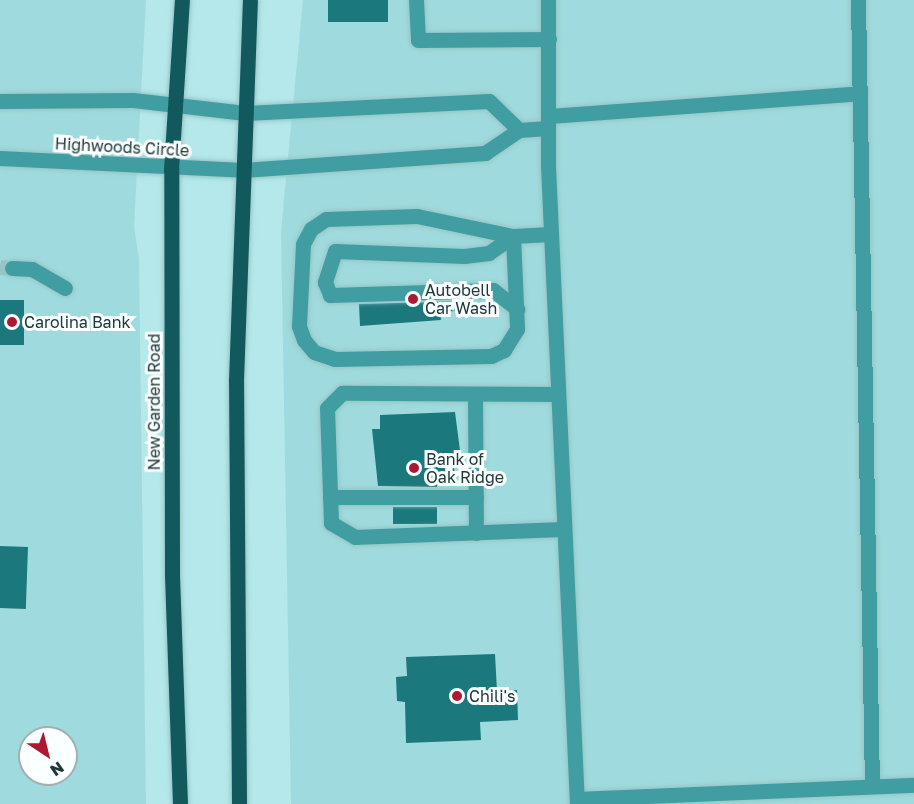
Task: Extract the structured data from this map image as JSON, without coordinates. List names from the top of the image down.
{
  "streets": {
    "main road": ["New Garden Road"],
    "street": ["Highwoods Circle"]
  },
  "crossings": [
    ["Highwoods Circle", "New Garden Road"]
  ],
  "places": [
    "Autobell Car Wash",
    "Carolina Bank",
    "Bank of Oak Ridge",
    "Chili's"
  ],
  "north": "bottom right"
}
